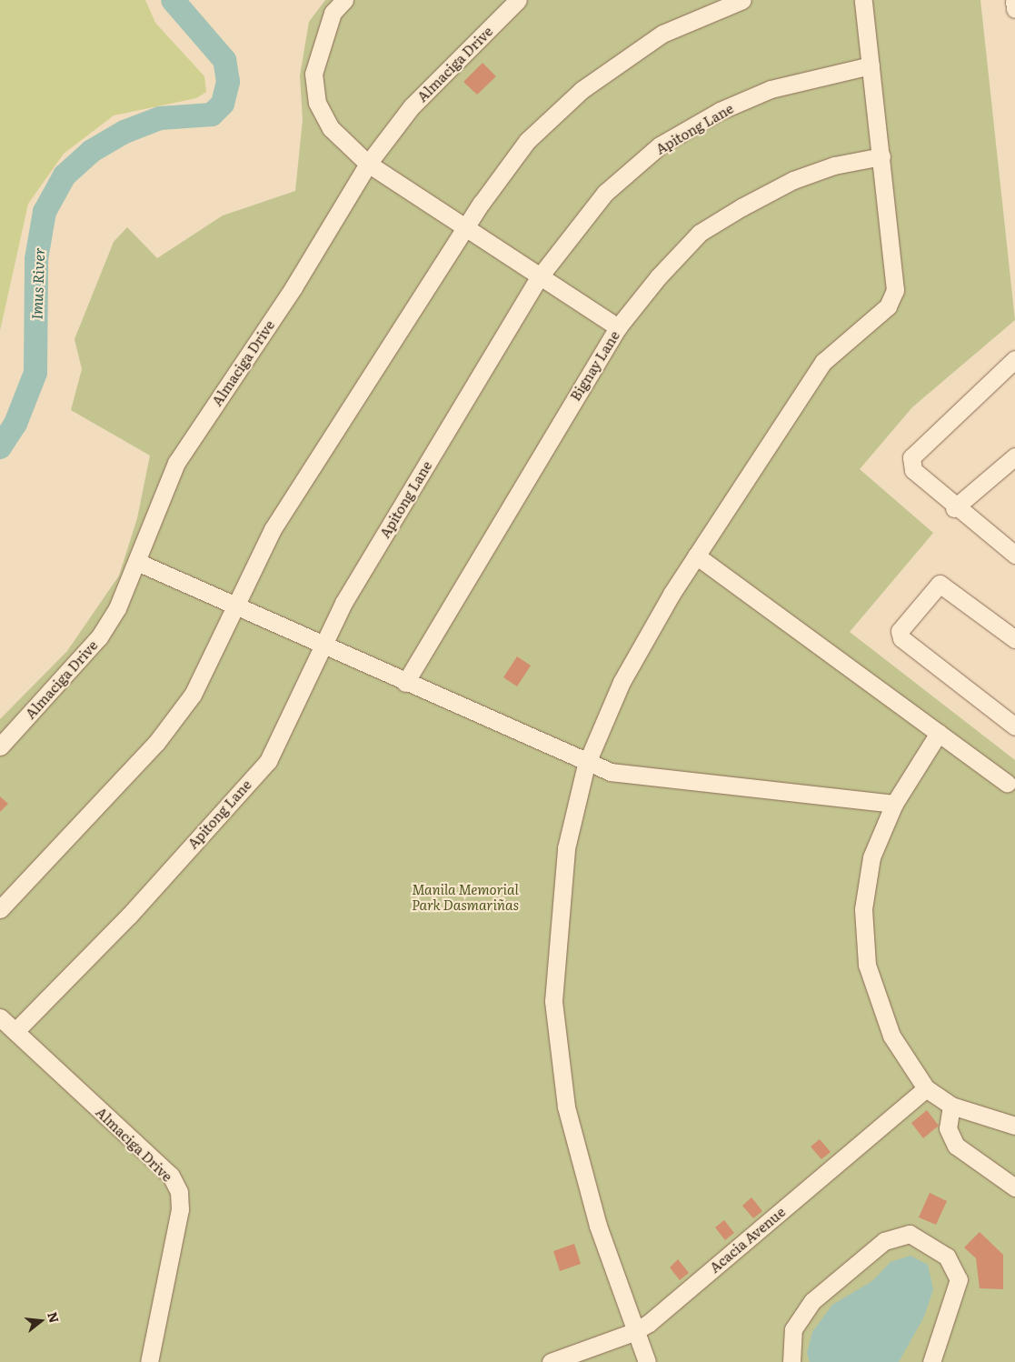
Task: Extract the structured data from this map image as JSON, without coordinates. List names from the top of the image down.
{
  "streets": {
    "street": [
      "Almaciga Drive",
      "Apitong Lane",
      "Bignay Lane",
      "Acacia Avenue"
    ]
  },
  "crossings": [
    ["Almaciga Drive", "Apitong Lane"]
  ],
  "water": ["Imus River"],
  "parks": ["Manila Memorial Park Dasmariñas"],
  "north": "right"
}
